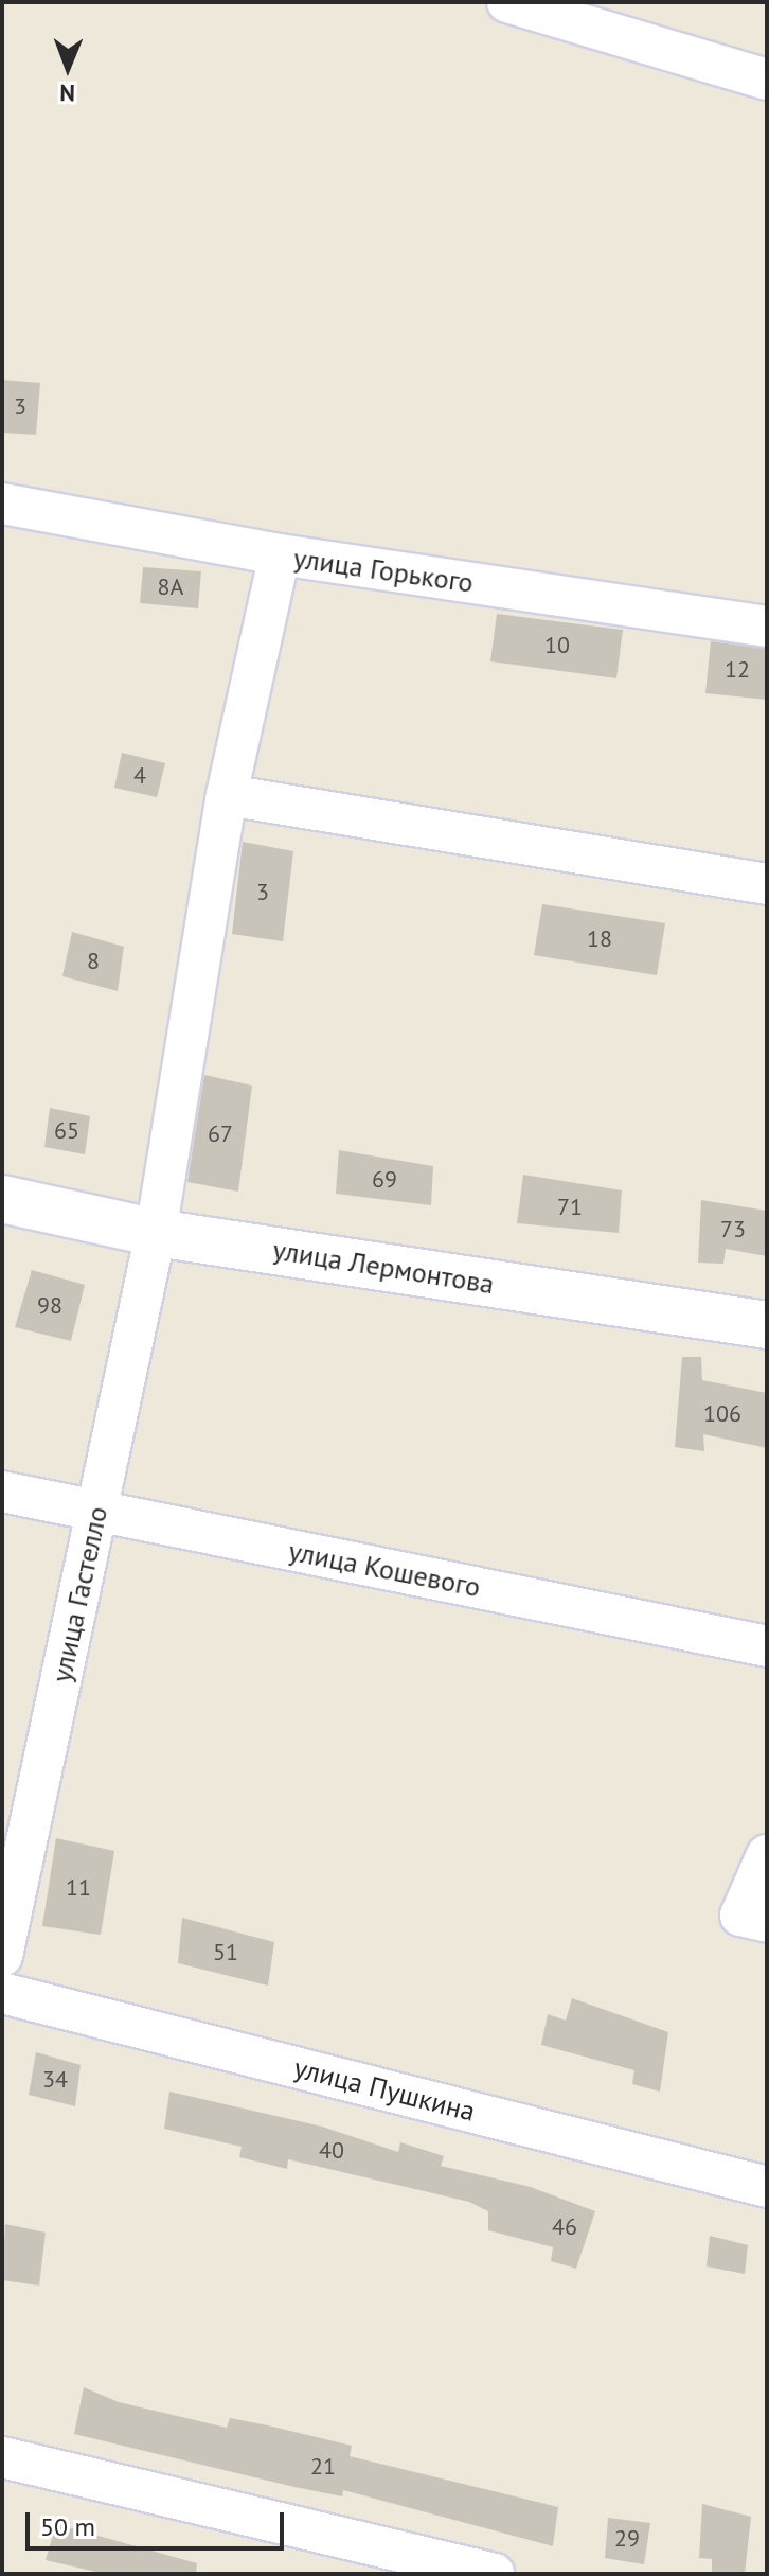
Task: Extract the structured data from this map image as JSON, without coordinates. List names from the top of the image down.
{
  "streets": {
    "street": [
      "улица Горького",
      "улица Лермонтова",
      "улица Кошевого",
      "улица Гастелло",
      "улица Пушкина"
    ]
  },
  "crossings": [
    ["улица Горького", "улица Гастелло"],
    ["улица Лермонтова", "улица Гастелло"],
    ["улица Кошевого", "улица Гастелло"]
  ],
  "house_numbers": [
    "3",
    "8А",
    "10",
    "12",
    "4",
    "3",
    "18",
    "8",
    "65",
    "67",
    "69",
    "71",
    "73",
    "98",
    "106",
    "11",
    "51",
    "34",
    "40",
    "46",
    "21",
    "29"
  ],
  "scale_bar": "50 m",
  "north": "bottom"
}
